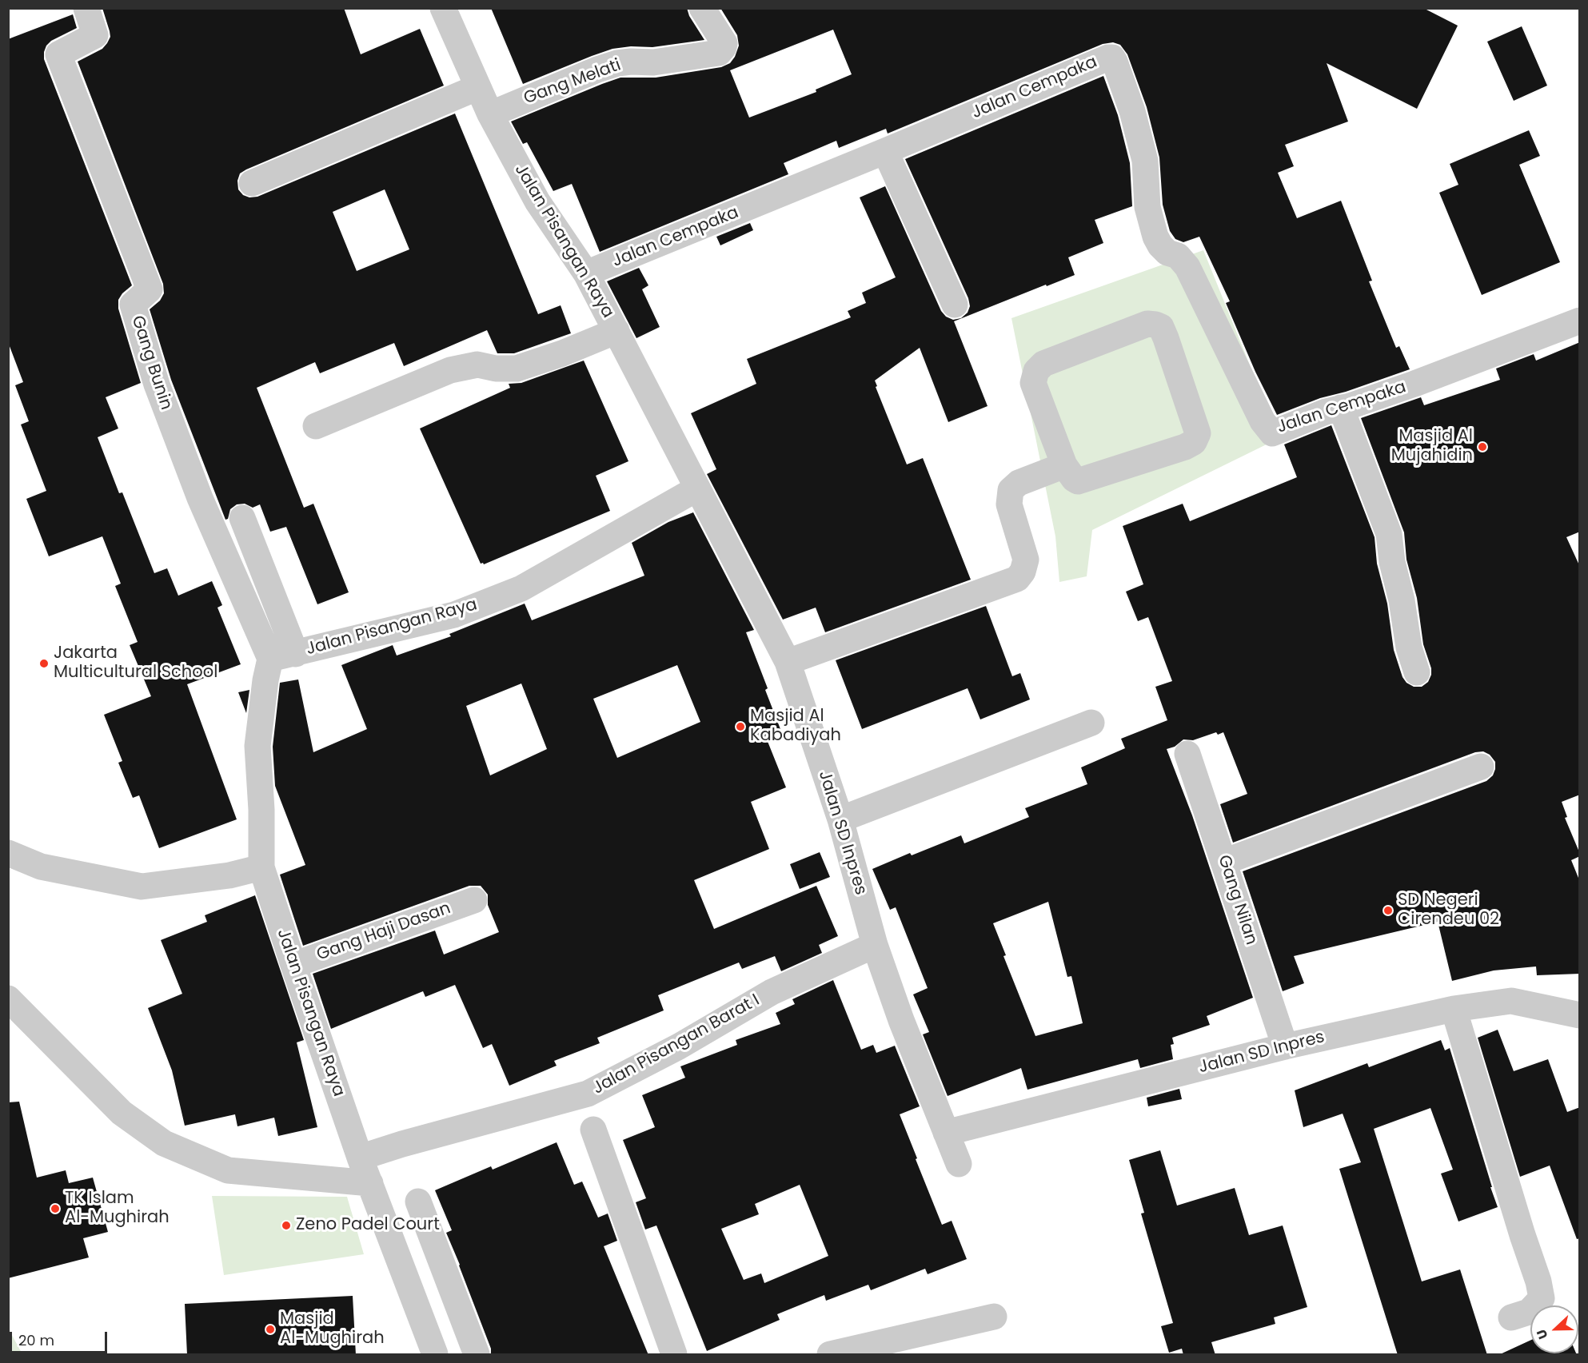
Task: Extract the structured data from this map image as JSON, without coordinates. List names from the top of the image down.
{
  "streets": {
    "street": [
      "Gang Melati",
      "Jalan Cempaka",
      "Jalan Pisangan Raya",
      "Gang Bunin",
      "Jalan SD Inpres",
      "Gang Nilan",
      "Gang Haji Dasan",
      "Jalan Pisangan Barat I"
    ]
  },
  "crossings": [
    ["Gang Melati", "Jalan Pisangan Raya"],
    ["Jalan Cempaka", "Jalan Pisangan Raya"],
    ["Jalan Pisangan Raya", "Gang Bunin"],
    ["Jalan Pisangan Raya", "Jalan SD Inpres"],
    ["Jalan Pisangan Raya", "Gang Haji Dasan"],
    ["Jalan Pisangan Raya", "Jalan Pisangan Barat I"],
    ["Jalan SD Inpres", "Gang Nilan"],
    ["Jalan SD Inpres", "Jalan Pisangan Barat I"]
  ],
  "places": [
    "Masjid Al Mujahidin",
    "Jakarta Multicultural School",
    "Masjid Al Kabadiyah",
    "SD Negeri Cirendeu 02",
    "TK Islam Al-Mughirah",
    "Zeno Padel Court",
    "Masjid Al-Mughirah"
  ],
  "scale_bar": "20 m",
  "north": "left"
}
